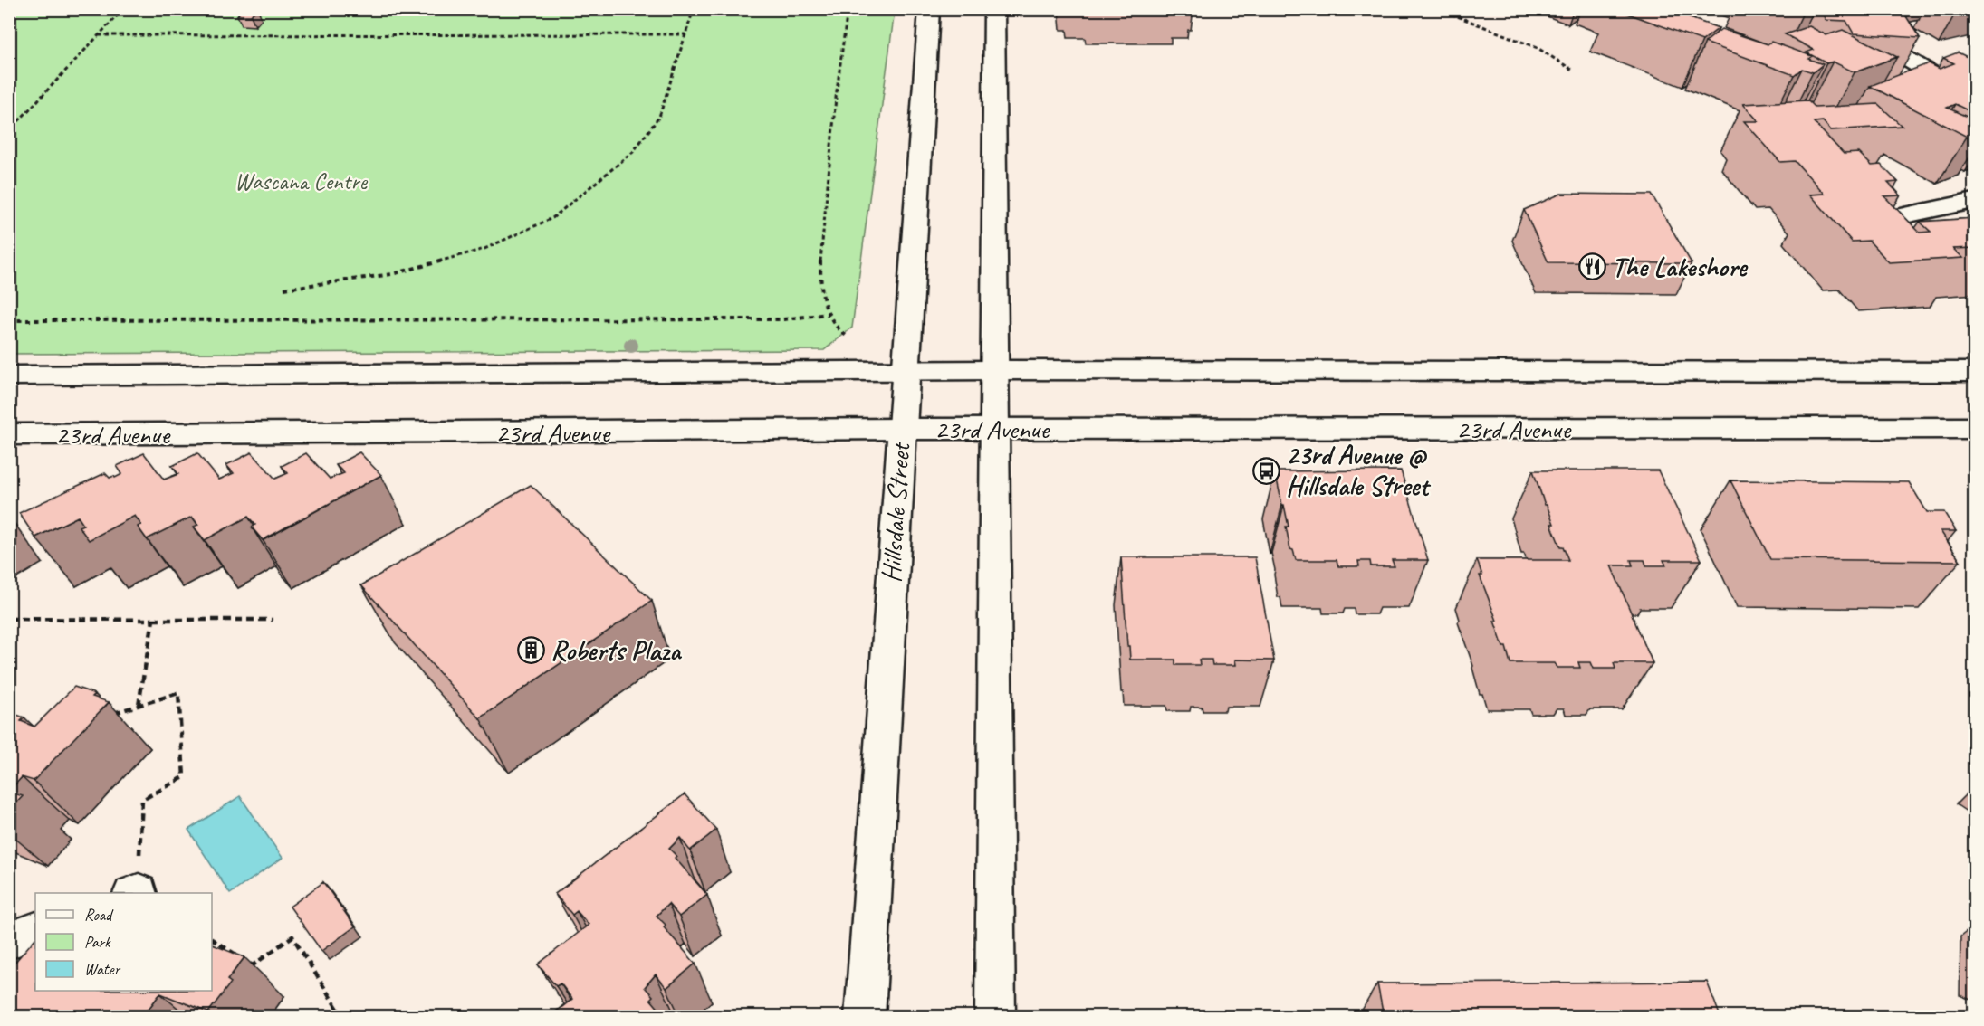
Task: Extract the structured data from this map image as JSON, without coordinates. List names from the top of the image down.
{
  "streets": {
    "main road": ["23rd Avenue", "Hillsdale Street"]
  },
  "crossings": [
    ["23rd Avenue", "Hillsdale Street"]
  ],
  "parks": ["Wascana Centre"],
  "places": {
    "restaurant": ["The Lakeshore"],
    "bus stop": ["23rd Avenue @ Hillsdale Street"],
    "building": ["Roberts Plaza"]
  },
  "legend": ["Road", "Park", "Water"]
}
